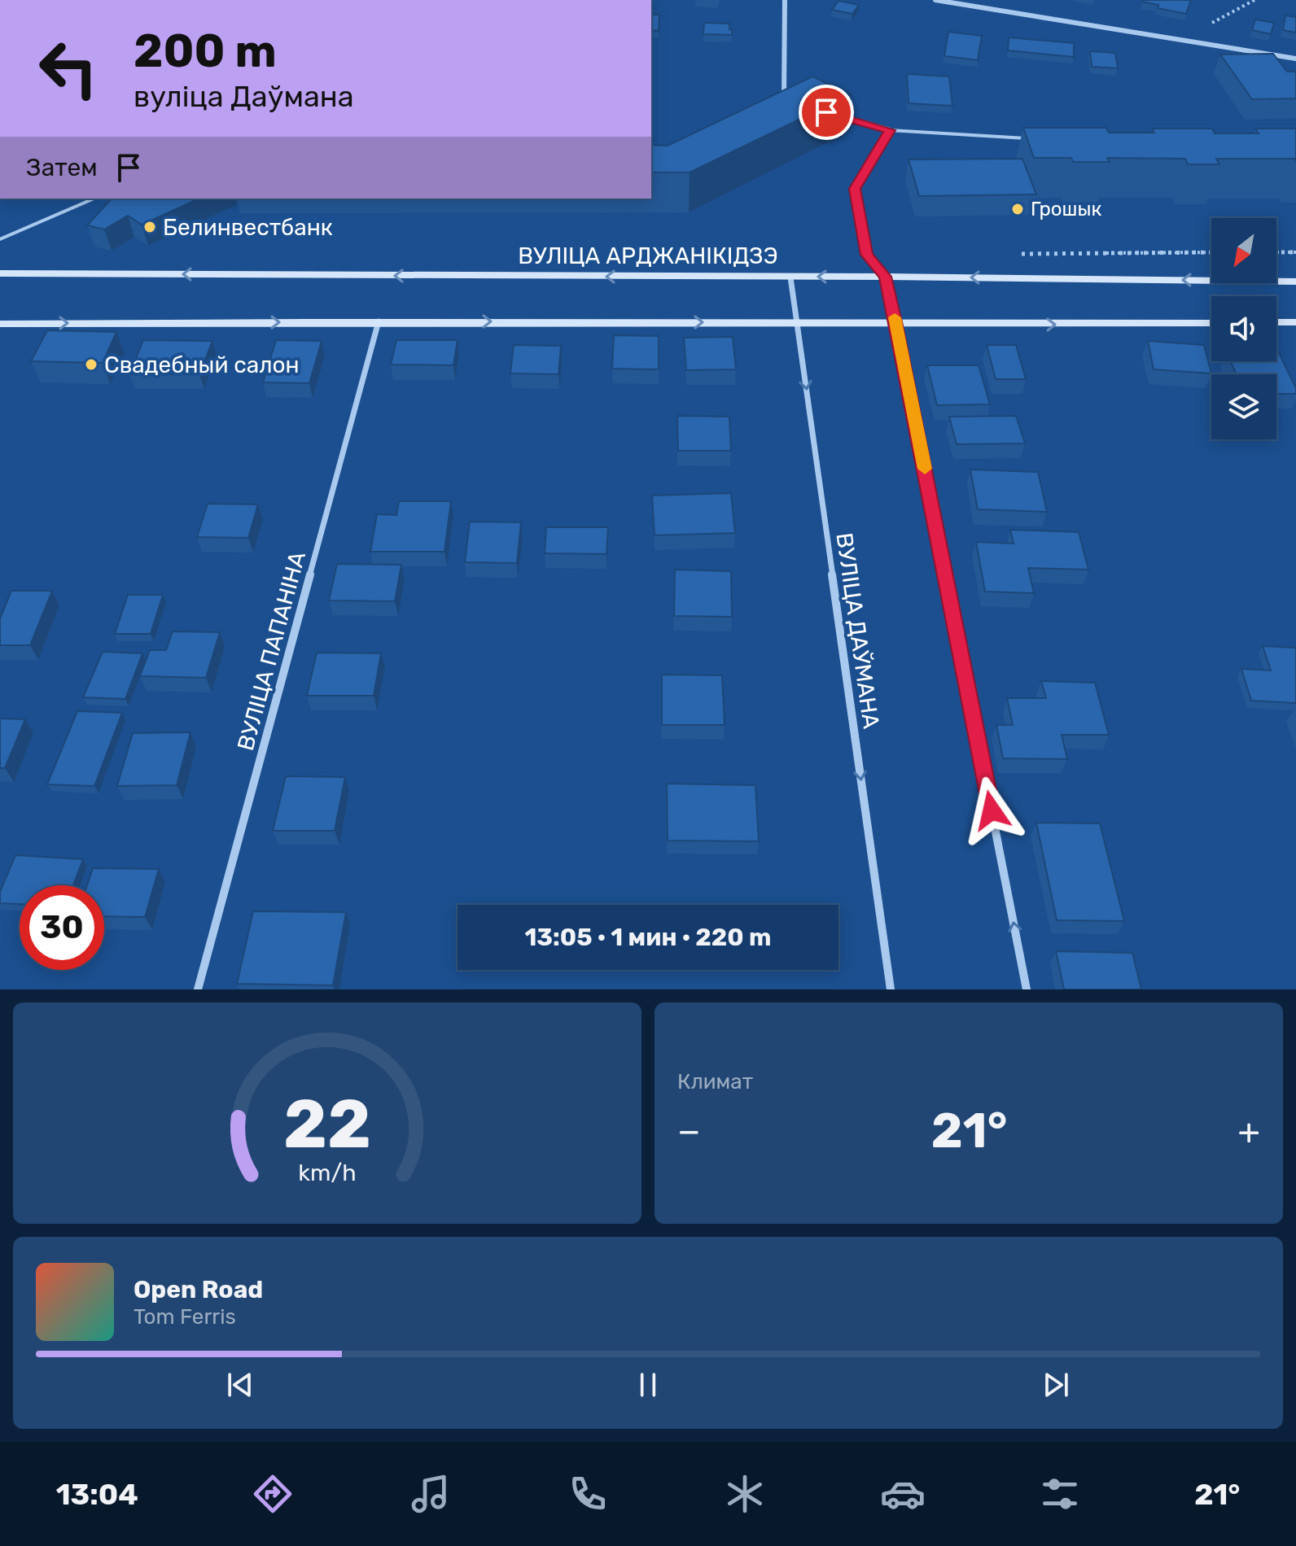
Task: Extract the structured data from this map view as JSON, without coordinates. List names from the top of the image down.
{
  "streets": {
    "main road": ["ВУЛІЦА АРДЖАНІКІДЗЭ"],
    "street": ["ВУЛІЦА ДАЎМАНА", "ВУЛІЦА ПАПАНІНА"]
  },
  "crossings": [
    ["ВУЛІЦА АРДЖАНІКІДЗЭ", "ВУЛІЦА ДАЎМАНА"]
  ],
  "one_way": ["ВУЛІЦА ДАЎМАНА"],
  "places": ["Грошык", "Белинвестбанк", "Свадебный салон"],
  "north": "bottom left",
  "page": {
    "turn": ["200 m", "вуліца Даўмана"],
    "then": "Затем",
    "limit": "30",
    "trip": "13:05 · 1 мин · 220 m",
    "tile": "Климат",
    "heat": ["−", "21°", "+"],
    "song": ["Open Road", "Tom Ferris"],
    "tabs": ["13:04", "21°"],
    "gauge": ["22", "km/h"]
  }
}
